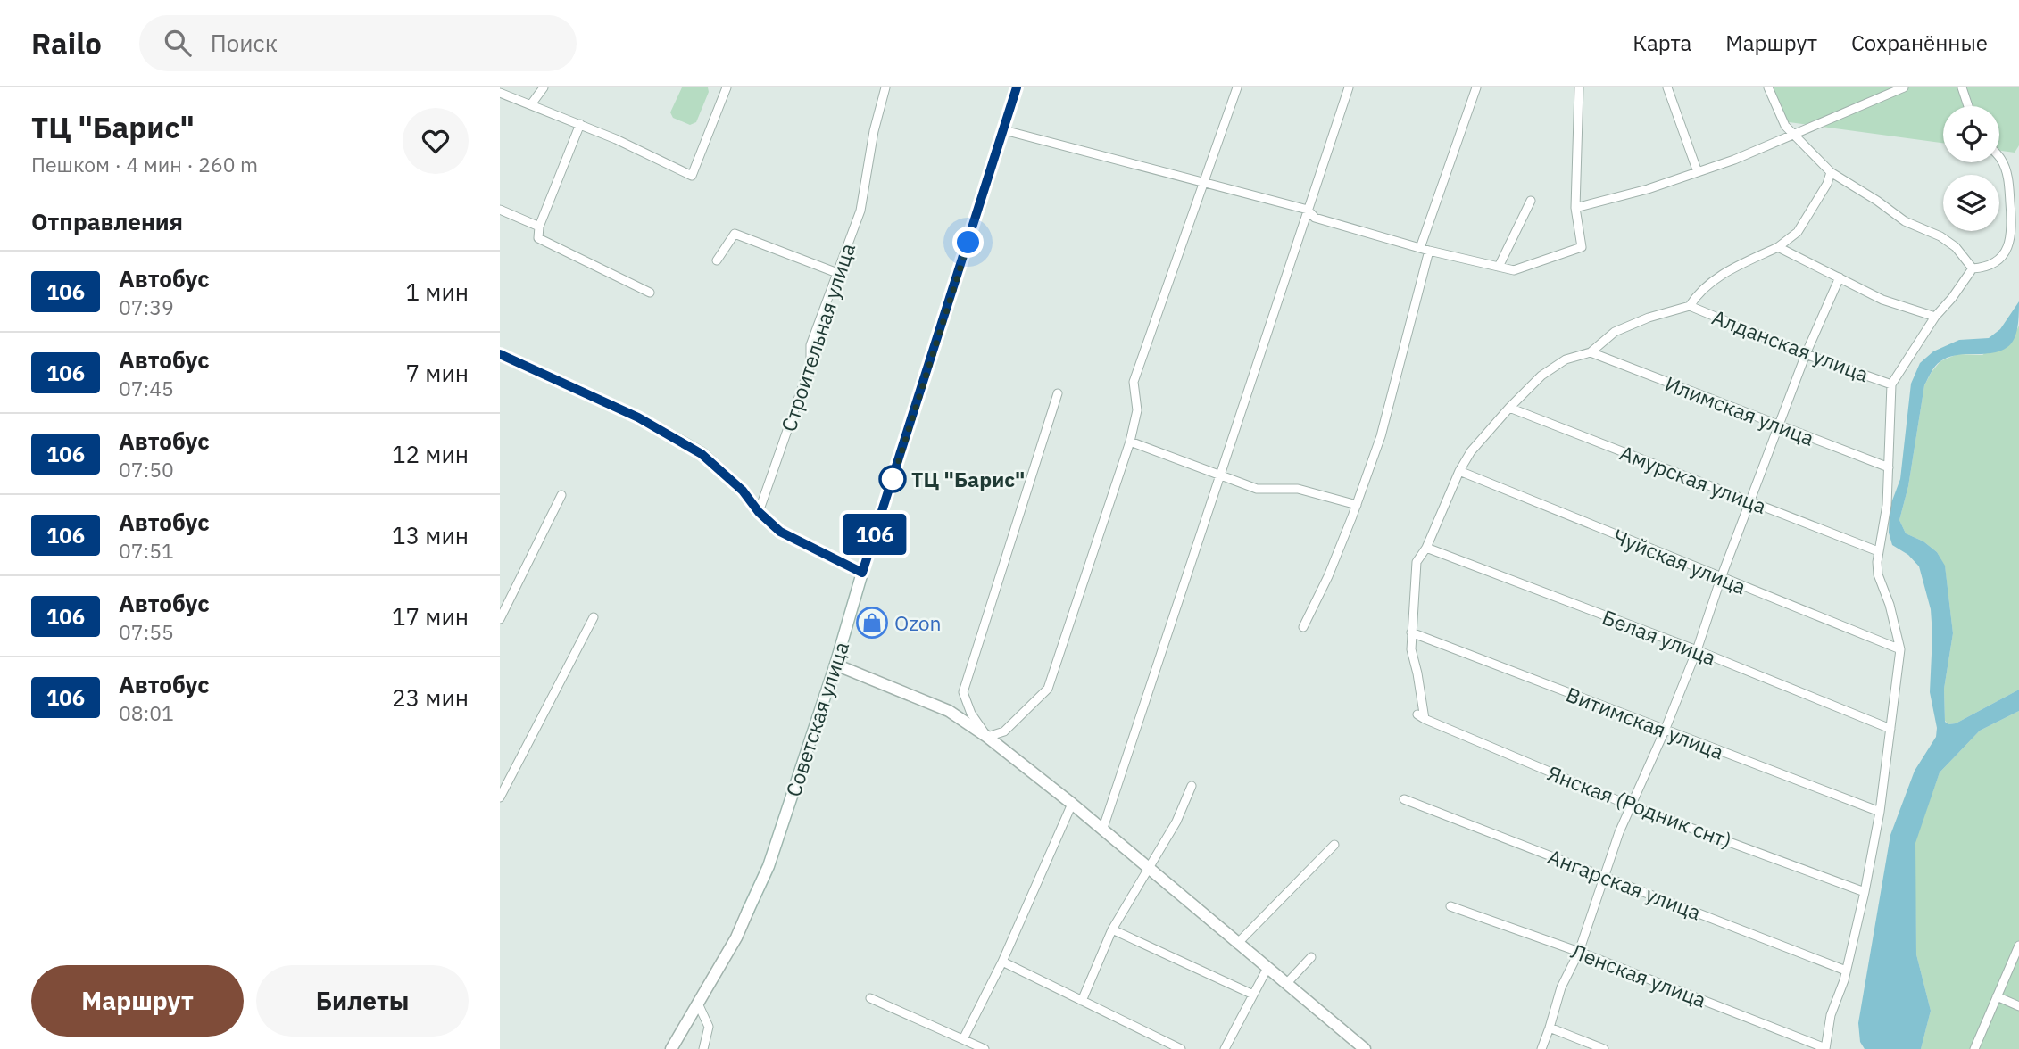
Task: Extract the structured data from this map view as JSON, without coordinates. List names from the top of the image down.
{
  "streets": {
    "main road": ["Советская улица"],
    "street": [
      "Строительная улица",
      "Алданская улица",
      "Илимская улица",
      "Амурская улица",
      "Чуйская улица",
      "Белая улица",
      "Витимская улица",
      "Янская (Родник снт)",
      "Ангарская улица",
      "Ленская улица"
    ]
  },
  "crossings": [
    ["Витимская улица", "Янская (Родник снт)"]
  ],
  "places": {
    "other": ["ТЦ \"Барис\""],
    "shop": ["Ozon"]
  },
  "lines": ["bus line 106"],
  "page": {
    "header": "Railo",
    "search": "Поиск",
    "nav": ["Карта", "Маршрут", "Сохранённые"],
    "heading": [
      ["ТЦ \"Барис\"", "Пешком · 4 мин · 260 m"],
      "Отправления"
    ],
    "on_map": "106",
    "list": [
      {
        "mark": "106",
        "name": "Автобус",
        "note": "07:39",
        "value": "1 мин"
      },
      {
        "mark": "106",
        "name": "Автобус",
        "note": "07:45",
        "value": "7 мин"
      },
      {
        "mark": "106",
        "name": "Автобус",
        "note": "07:50",
        "value": "12 мин"
      },
      {
        "mark": "106",
        "name": "Автобус",
        "note": "07:51",
        "value": "13 мин"
      },
      {
        "mark": "106",
        "name": "Автобус",
        "note": "07:55",
        "value": "17 мин"
      },
      {
        "mark": "106",
        "name": "Автобус",
        "note": "08:01",
        "value": "23 мин"
      }
    ],
    "buttons": ["Маршрут", "Билеты"]
  }
}
